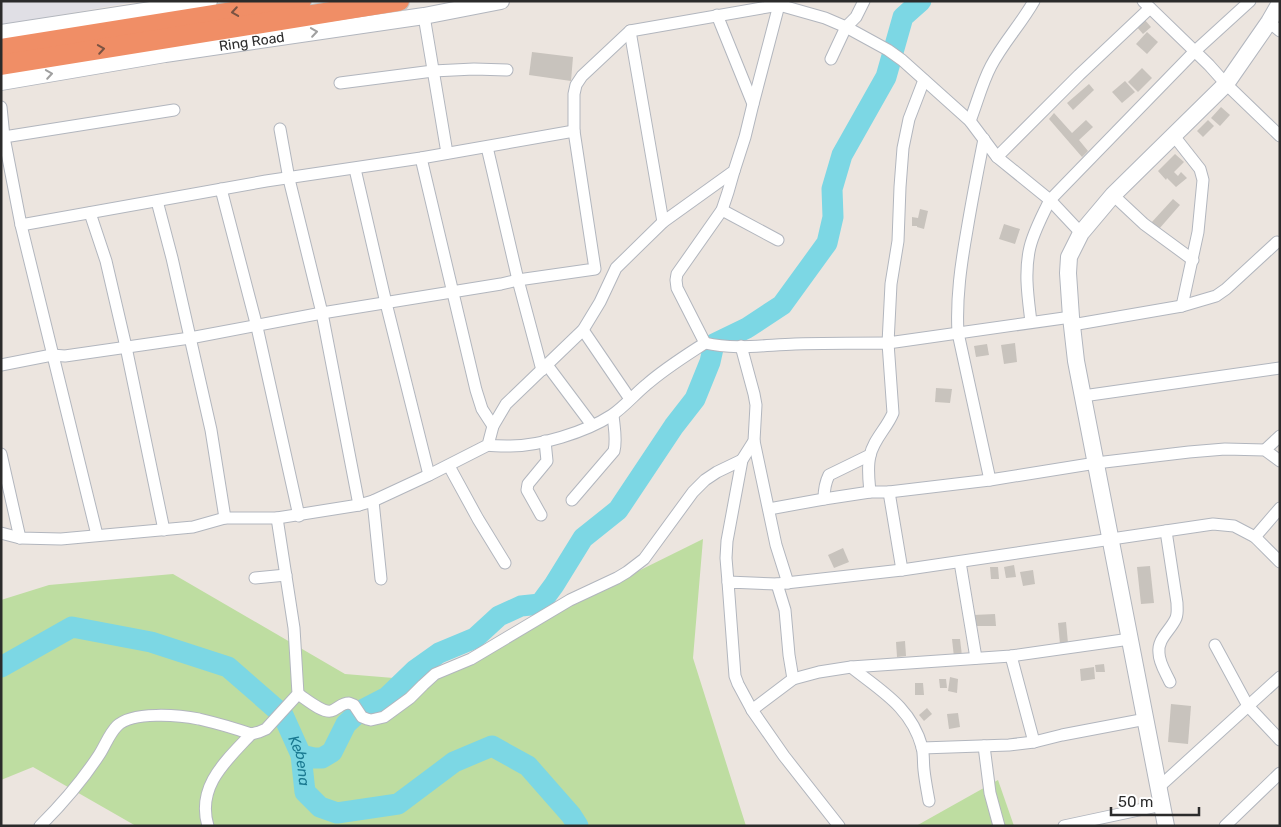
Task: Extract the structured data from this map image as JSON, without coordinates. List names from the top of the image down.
{
  "streets": {
    "highway": ["Ring Road"]
  },
  "water": ["Kebena"],
  "scale_bar": "50 m"
}
